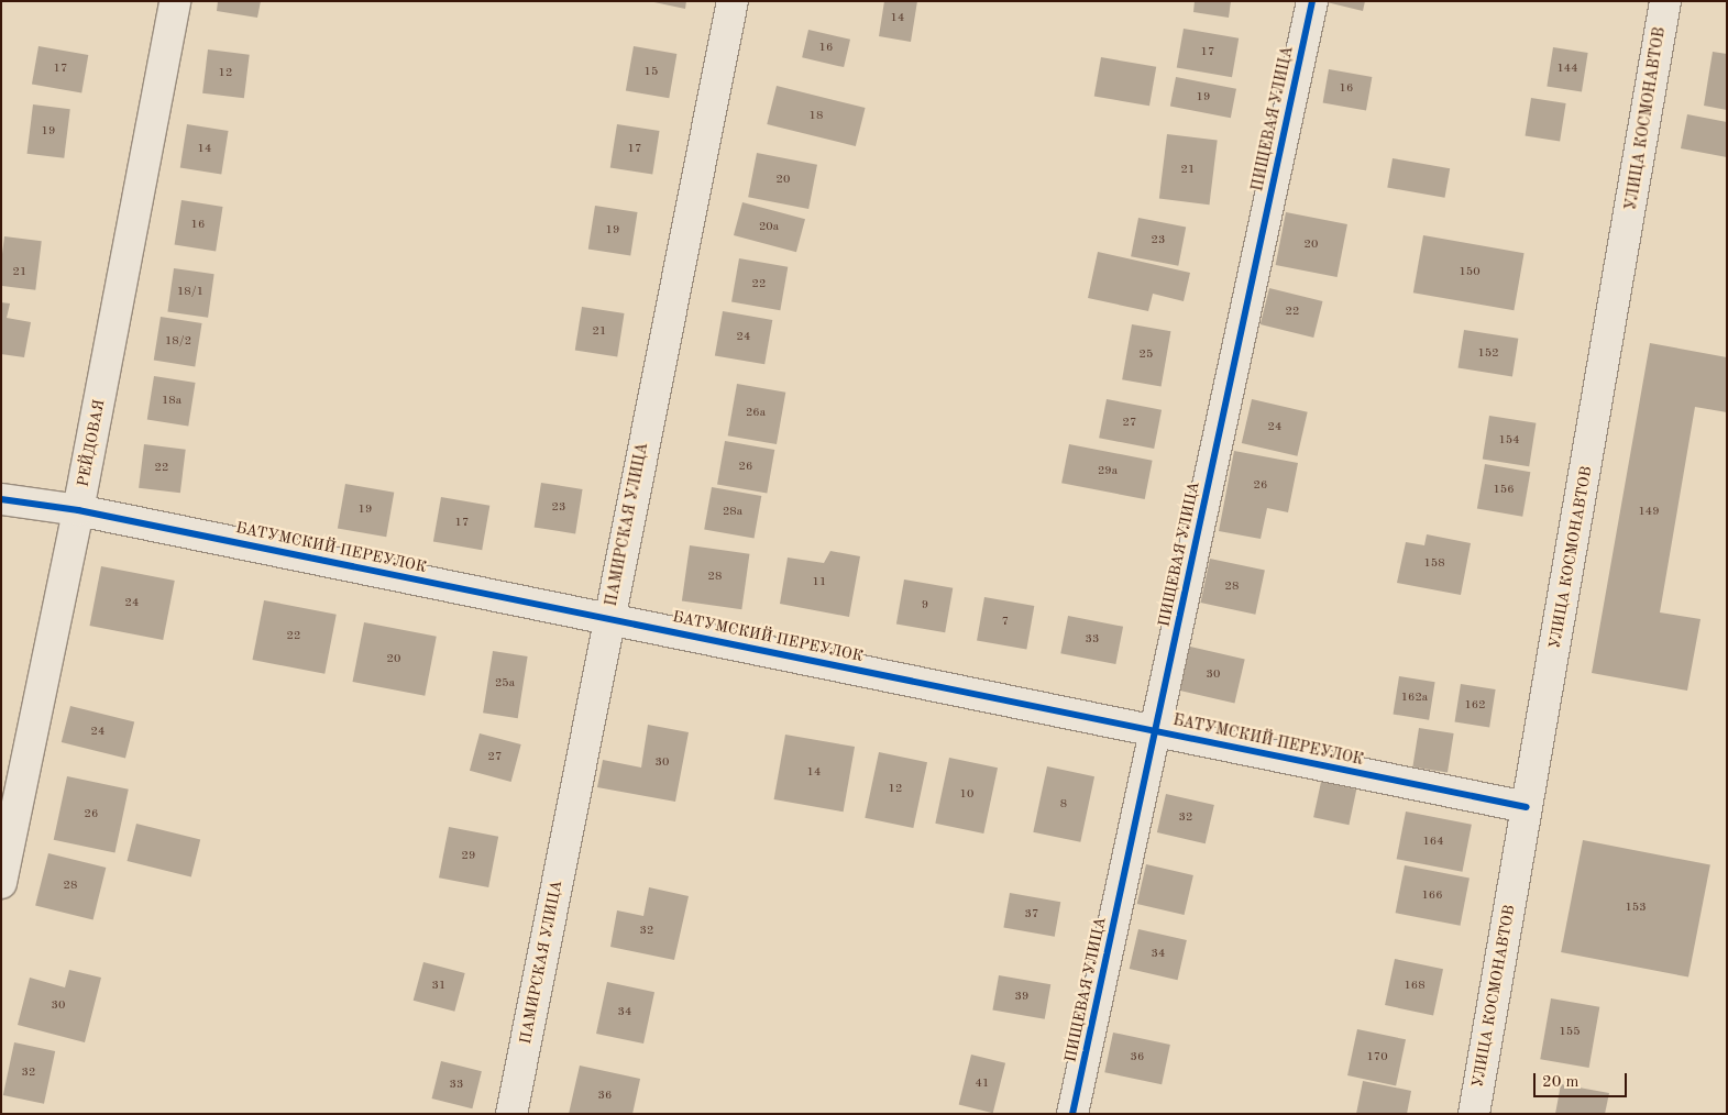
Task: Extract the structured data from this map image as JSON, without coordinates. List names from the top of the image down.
{
  "streets": {
    "street": [
      "ПИЩЕВАЯ УЛИЦА",
      "УЛИЦА КОСМОНАВТОВ",
      "РЕЙДОВАЯ",
      "ПАМИРСКАЯ УЛИЦА",
      "БАТУМСКИЙ ПЕРЕУЛОК"
    ]
  },
  "crossings": [
    ["ПИЩЕВАЯ УЛИЦА", "БАТУМСКИЙ ПЕРЕУЛОК"],
    ["УЛИЦА КОСМОНАВТОВ", "БАТУМСКИЙ ПЕРЕУЛОК"],
    ["РЕЙДОВАЯ", "БАТУМСКИЙ ПЕРЕУЛОК"],
    ["ПАМИРСКАЯ УЛИЦА", "БАТУМСКИЙ ПЕРЕУЛОК"]
  ],
  "house_numbers": [
    "14",
    "16",
    "17",
    "17",
    "144",
    "15",
    "12",
    "16",
    "19",
    "18",
    "19",
    "14",
    "17",
    "21",
    "20",
    "16",
    "20а",
    "19",
    "23",
    "20",
    "21",
    "150",
    "22",
    "18/1",
    "22",
    "21",
    "24",
    "18/2",
    "152",
    "25",
    "18а",
    "26а",
    "27",
    "24",
    "154",
    "26",
    "22",
    "29а",
    "26",
    "156",
    "23",
    "19",
    "28а",
    "149",
    "17",
    "158",
    "28",
    "11",
    "28",
    "24",
    "9",
    "7",
    "22",
    "33",
    "20",
    "30",
    "25а",
    "162а",
    "162",
    "24",
    "27",
    "30",
    "14",
    "12",
    "10",
    "8",
    "26",
    "32",
    "164",
    "29",
    "28",
    "166",
    "153",
    "37",
    "32",
    "34",
    "31",
    "168",
    "39",
    "30",
    "34",
    "155",
    "36",
    "170",
    "32",
    "41",
    "33",
    "36"
  ],
  "scale_bar": "20 m"
}
